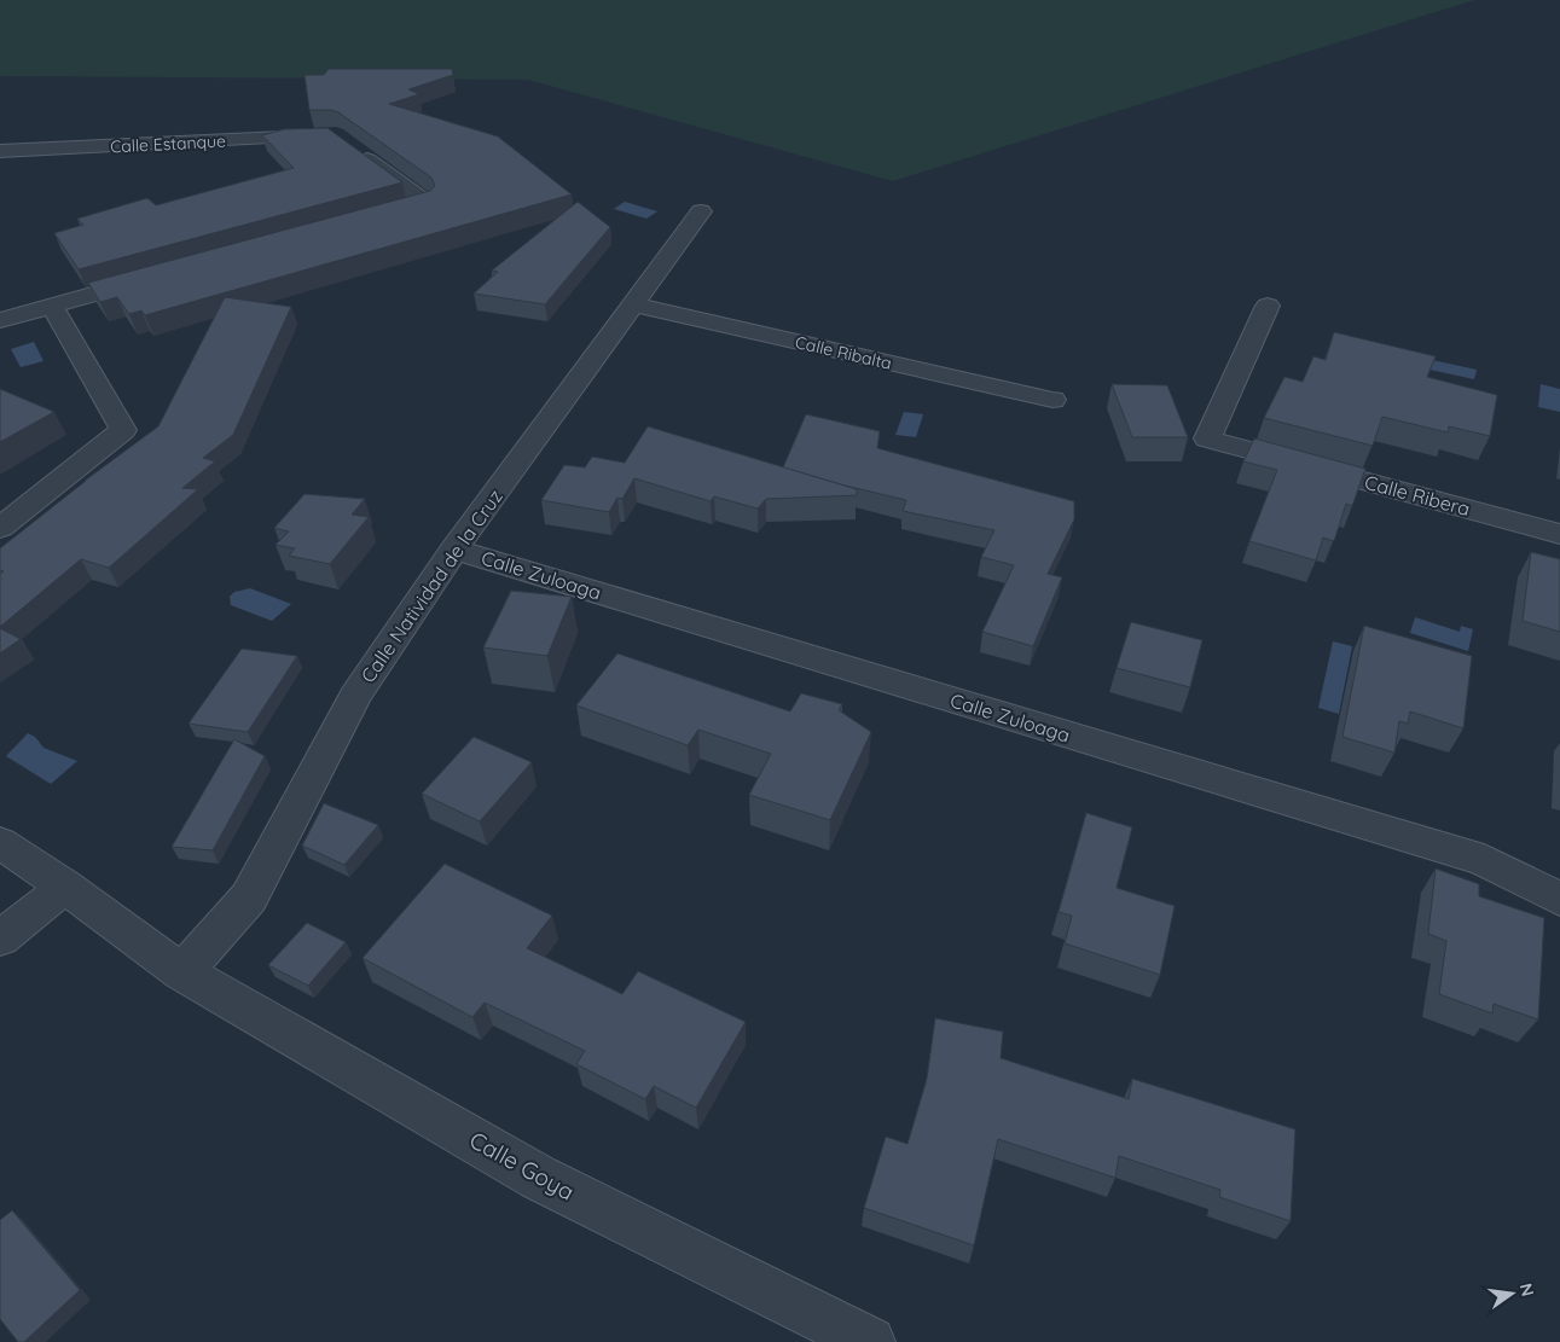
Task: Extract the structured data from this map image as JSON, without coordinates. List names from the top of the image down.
{
  "streets": {
    "street": [
      "Calle Estanque",
      "Calle Ribalta",
      "Calle Ribera",
      "Calle Zuloaga",
      "Calle Natividad de la Cruz",
      "Calle Goya"
    ]
  },
  "crossings": [
    ["Calle Ribalta", "Calle Natividad de la Cruz"],
    ["Calle Zuloaga", "Calle Natividad de la Cruz"],
    ["Calle Natividad de la Cruz", "Calle Goya"]
  ],
  "north": "right"
}
